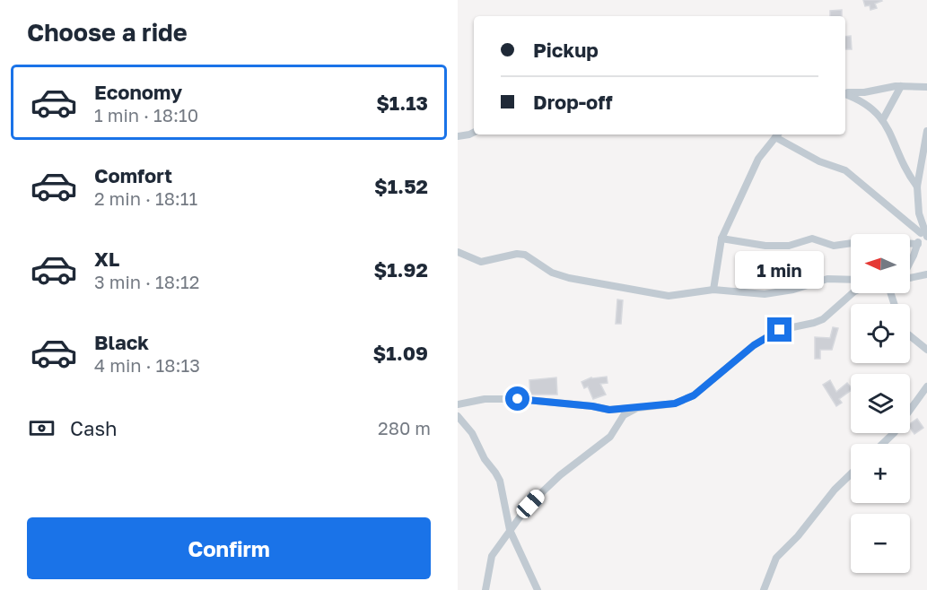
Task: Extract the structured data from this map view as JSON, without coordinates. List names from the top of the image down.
{
  "north": "left",
  "page": {
    "heading": "Choose a ride",
    "banner": ["Pickup", "Drop-off"],
    "list": [
      {
        "name": "Economy",
        "note": "1 min · 18:10",
        "value": "$1.13"
      },
      {
        "name": "Comfort",
        "note": "2 min · 18:11",
        "value": "$1.52"
      },
      {
        "name": "XL",
        "note": "3 min · 18:12",
        "value": "$1.92"
      },
      {
        "name": "Black",
        "note": "4 min · 18:13",
        "value": "$1.09"
      }
    ],
    "map_buttons": ["+", "−"],
    "bubble": "1 min",
    "pay": ["Cash", "280 m"],
    "buttons": "Confirm"
  }
}
